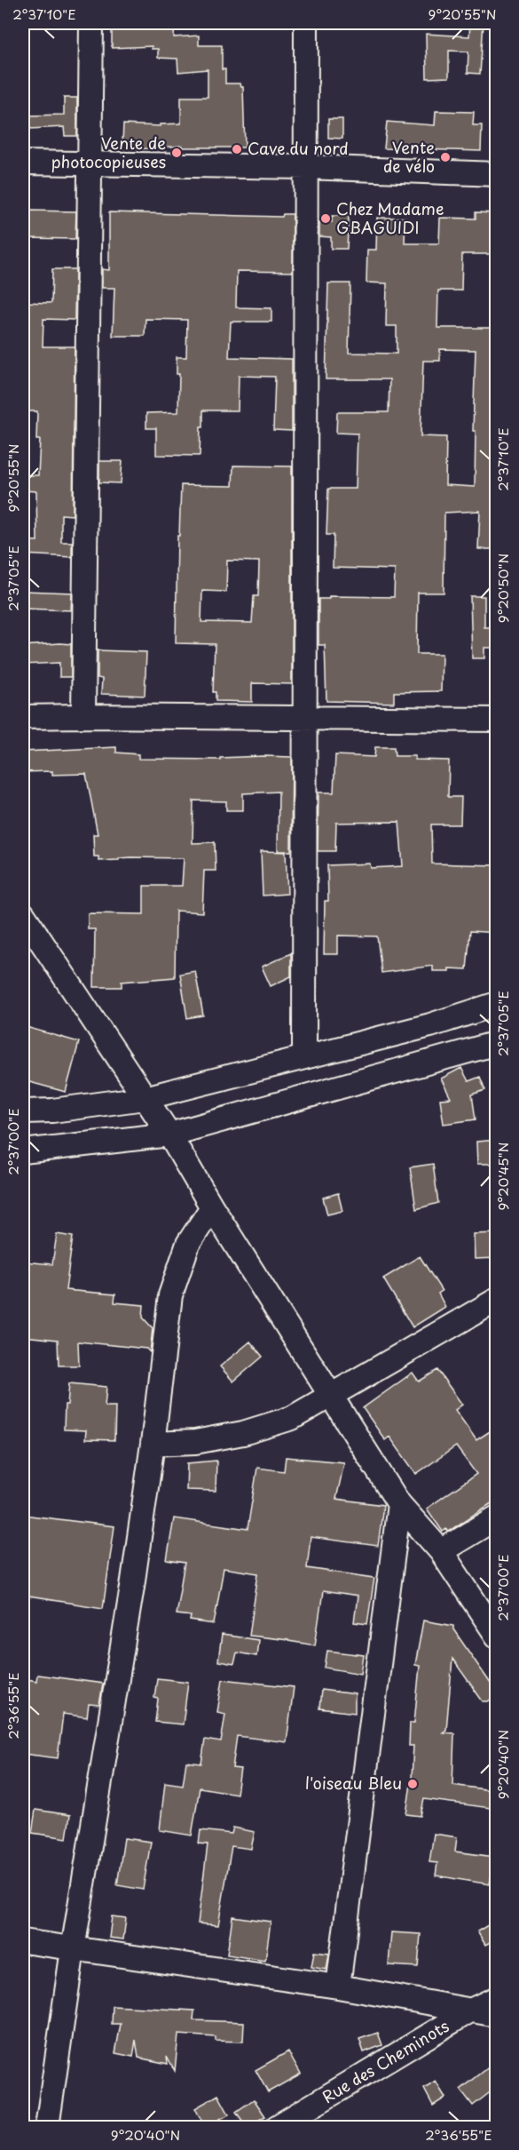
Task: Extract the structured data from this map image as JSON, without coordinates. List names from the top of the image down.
{
  "streets": {
    "street": ["Rue des Cheminots"]
  },
  "places": [
    "Cave du nord",
    "Vente de photocopieuses",
    "Vente de vélo",
    "Chez Madame GBAGUIDI",
    "l'oiseau Bleu"
  ],
  "coordinates": [
    "2°37'10\"E",
    "9°20'55\"N",
    "2°37'05\"E",
    "9°20'50\"N",
    "2°37'00\"E",
    "9°20'45\"N",
    "2°36'55\"E",
    "9°20'40\"N"
  ]
}
